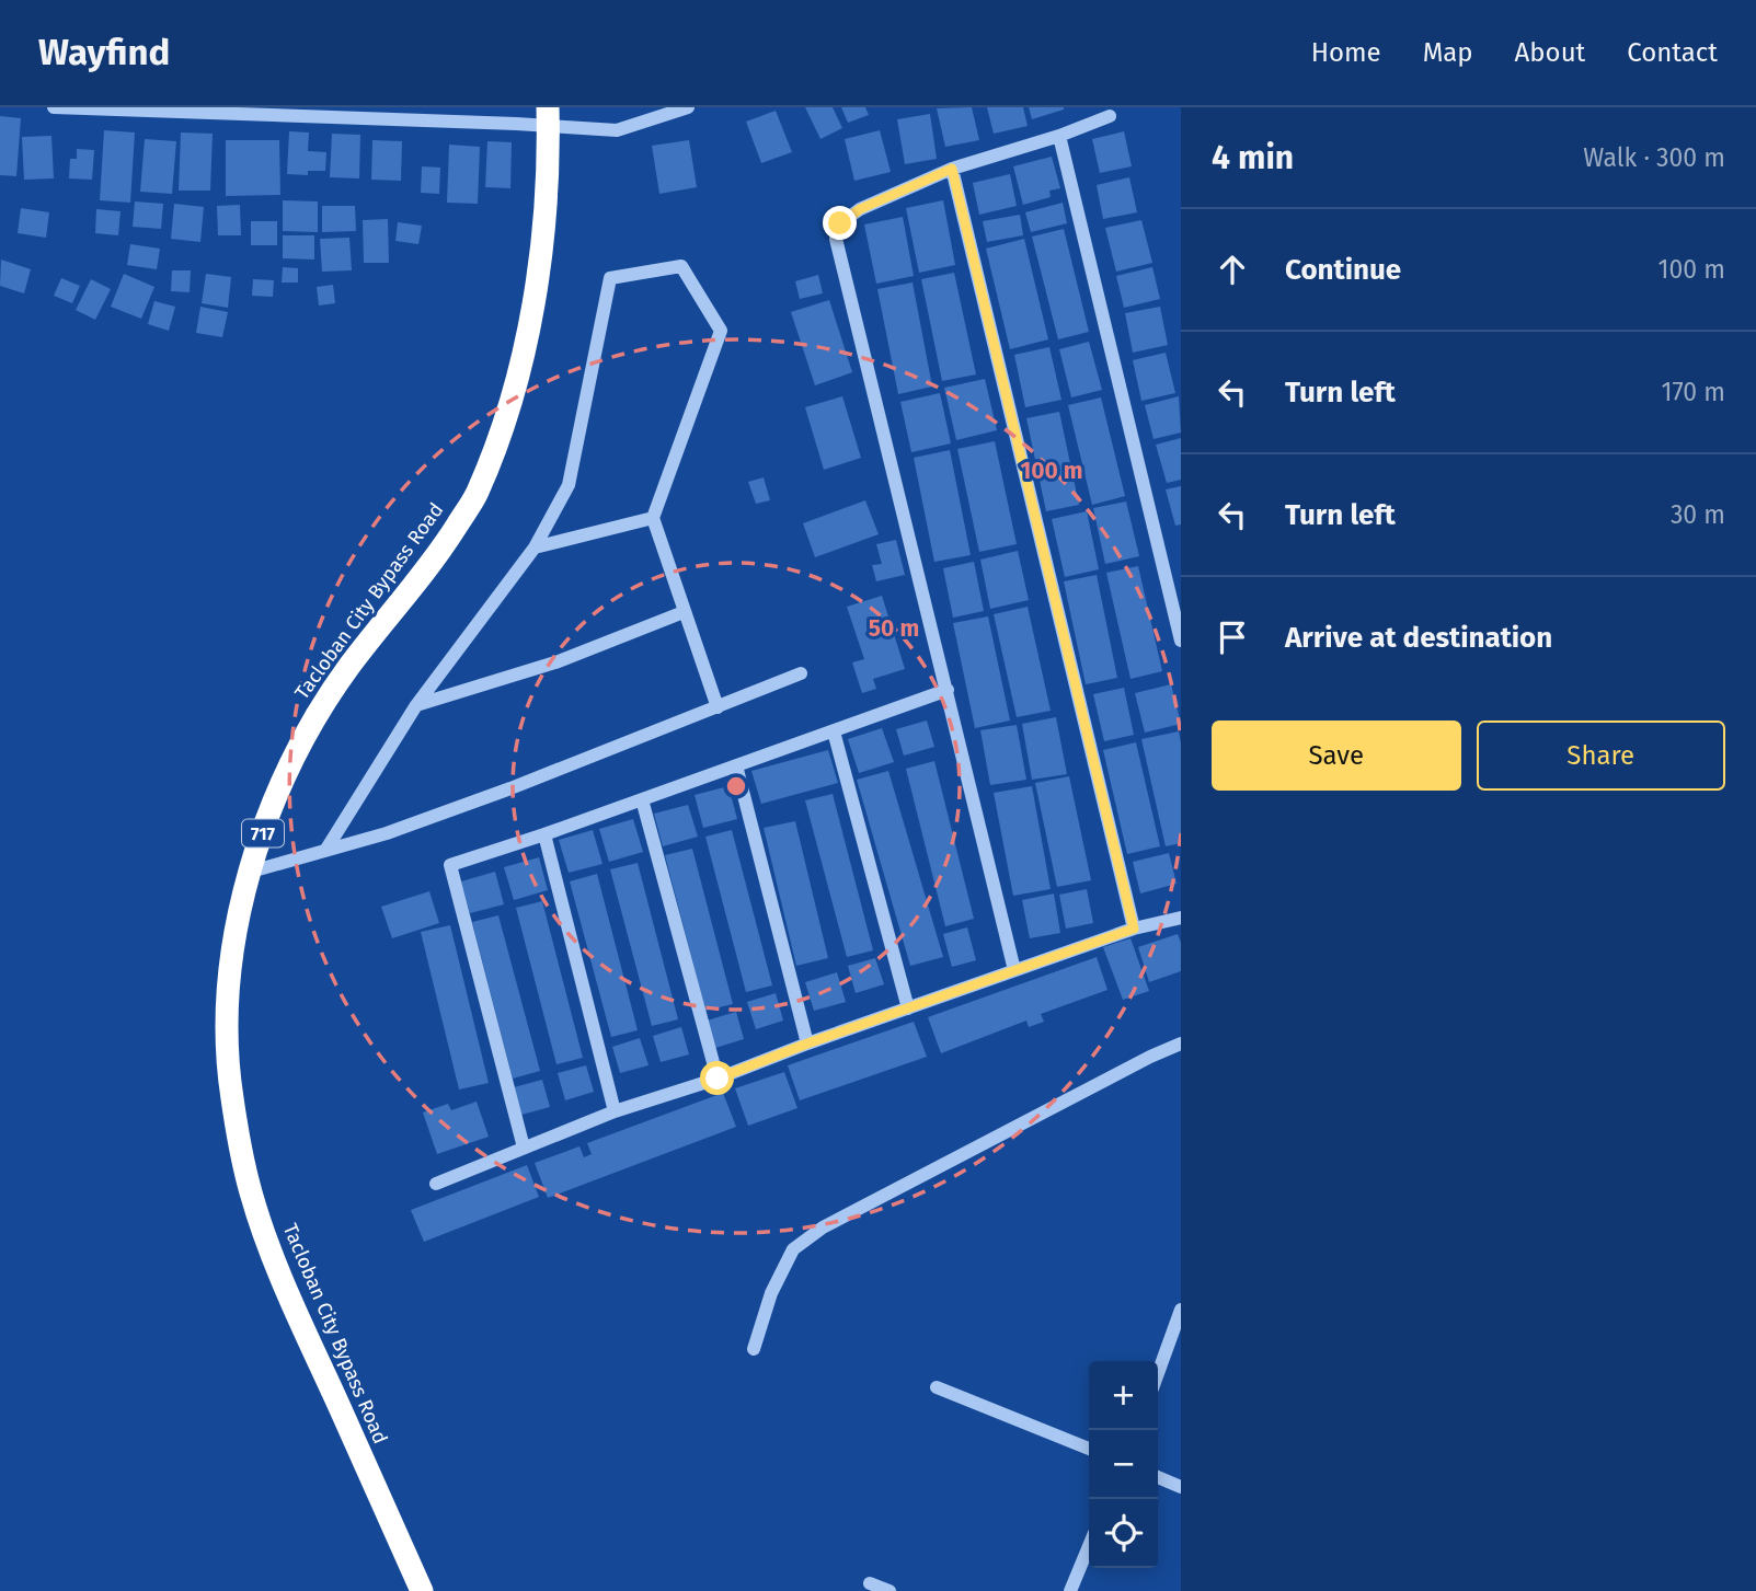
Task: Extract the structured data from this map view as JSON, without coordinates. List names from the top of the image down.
{
  "streets": {
    "highway": ["Tacloban City Bypass Road", "717"]
  },
  "page": {
    "header": "Wayfind",
    "nav": [
      "Home",
      "Map",
      "About",
      "Contact"
    ],
    "heading": ["4 min", "Walk · 300 m"],
    "list": [
      ["Continue", "100 m"],
      ["Turn left", "170 m"],
      ["Turn left", "30 m"],
      "Arrive at destination"
    ],
    "buttons": ["Save", "Share"],
    "map_buttons": ["+", "−"]
  },
  "rings": ["100 m", "50 m"]
}
